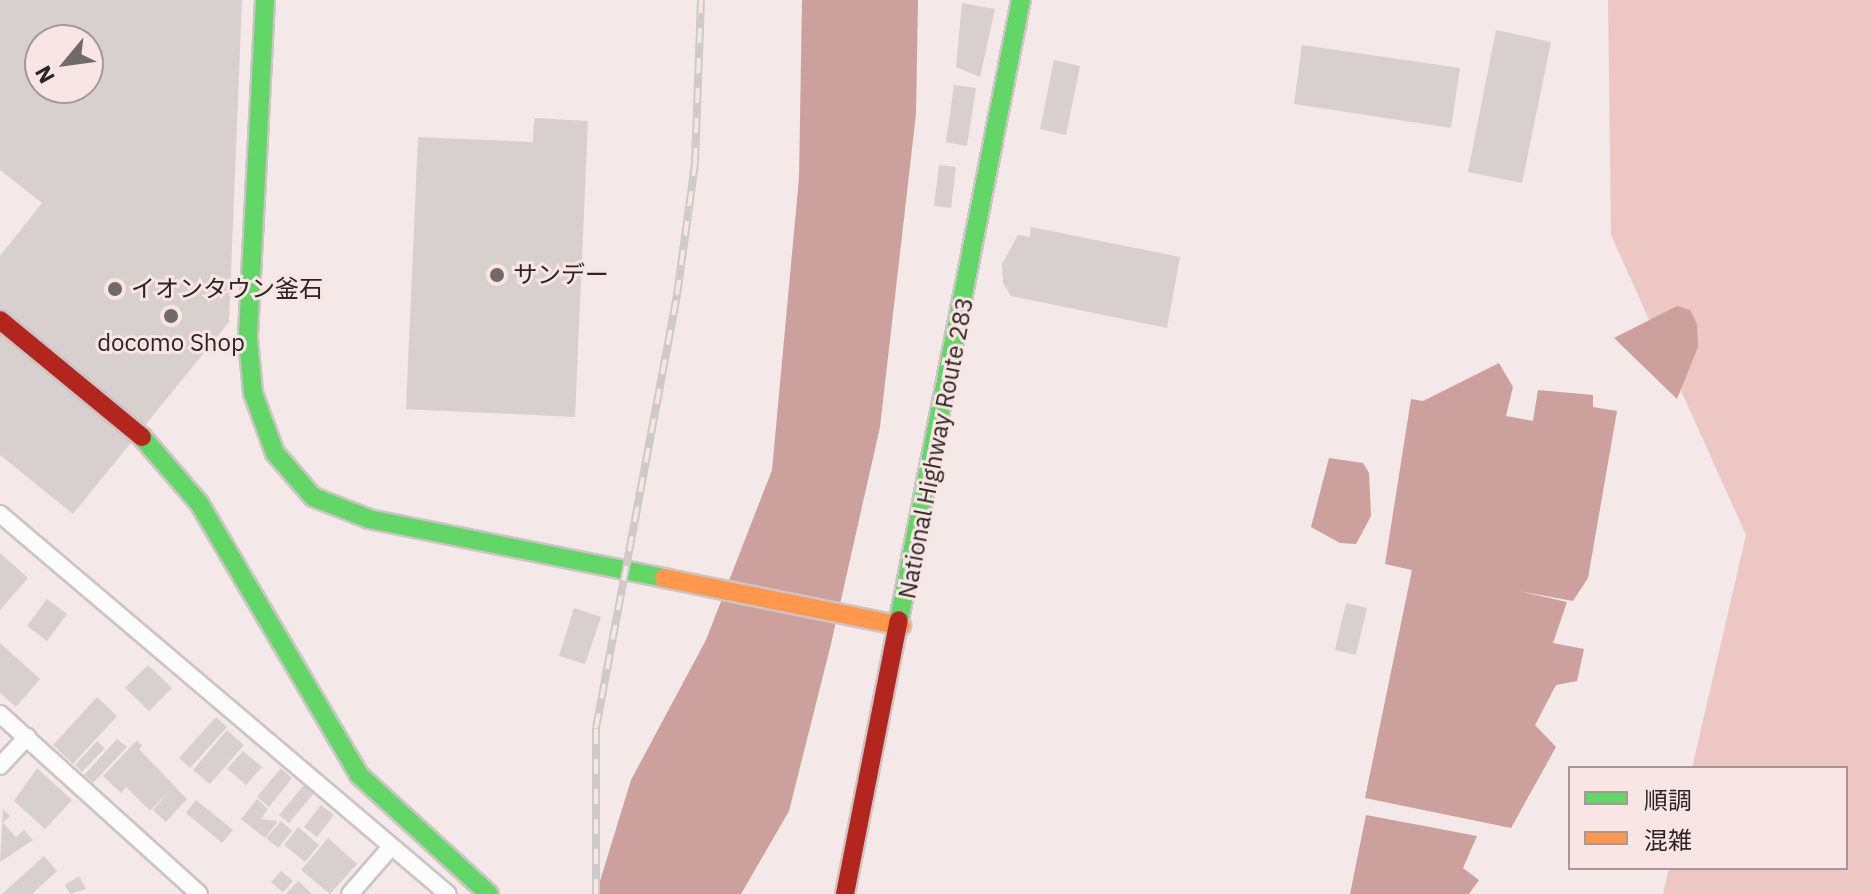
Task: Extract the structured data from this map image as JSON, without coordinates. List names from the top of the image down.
{
  "streets": {
    "main road": ["National Highway Route 283"]
  },
  "places": ["サンデー", "イオンタウン釜石", "docomo Shop"],
  "legend": ["順調", "混雑"],
  "north": "bottom left"
}
